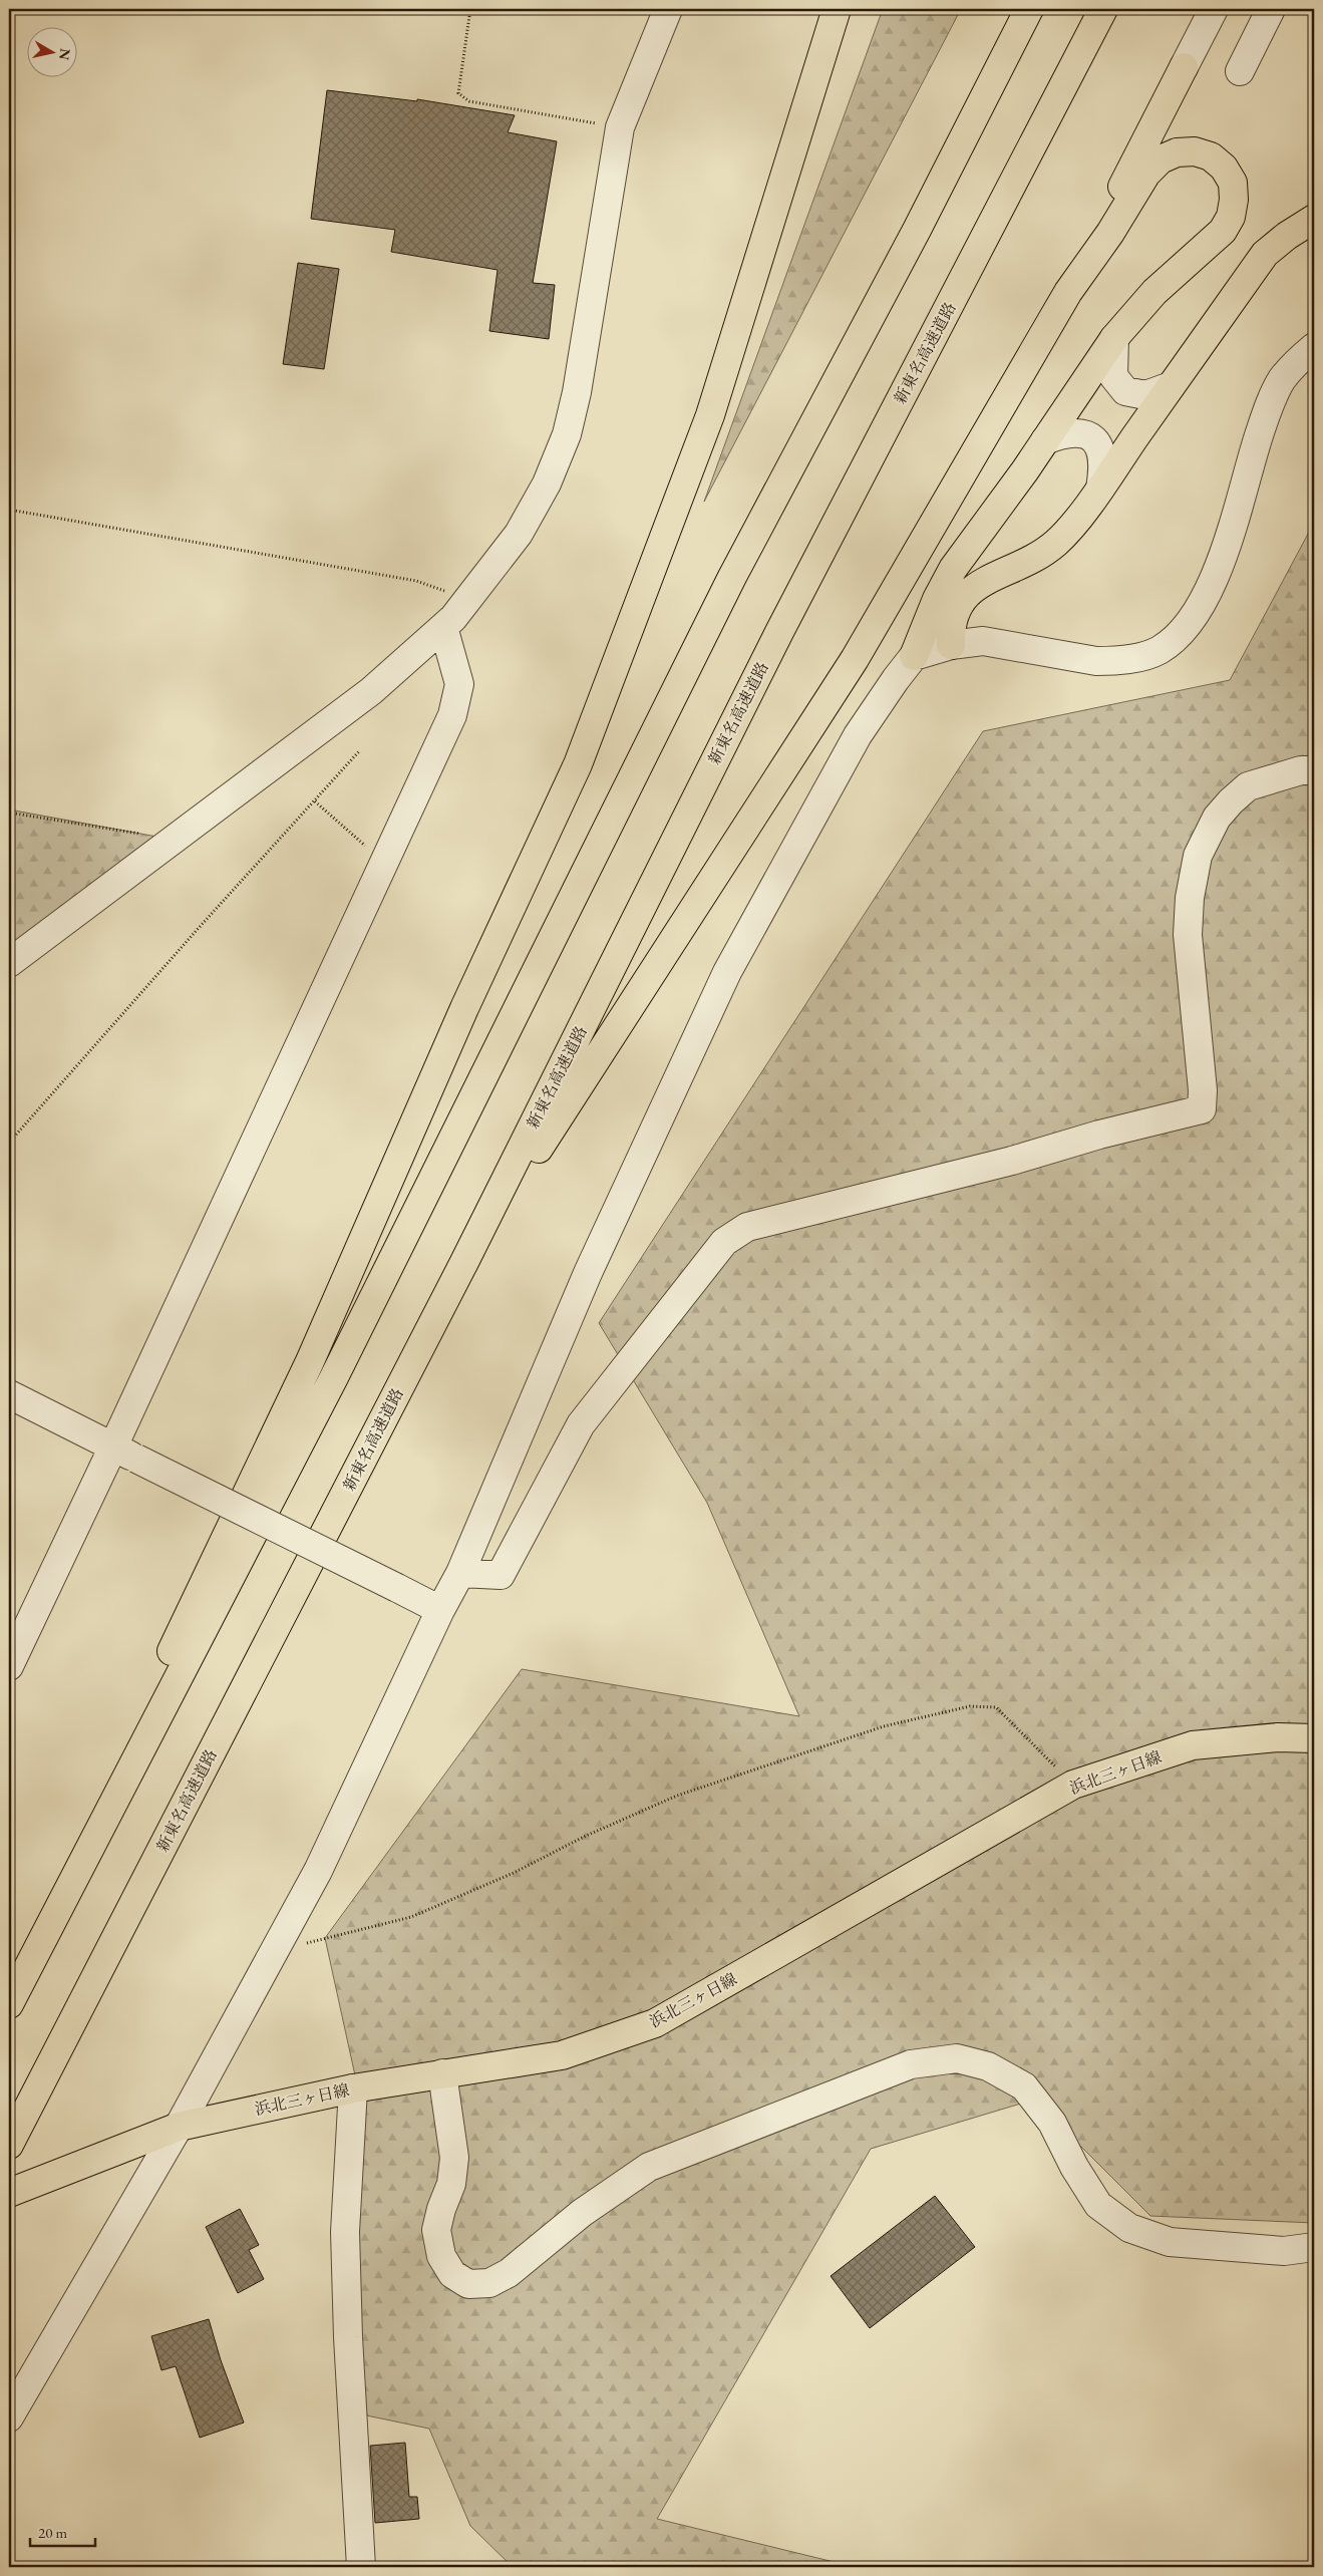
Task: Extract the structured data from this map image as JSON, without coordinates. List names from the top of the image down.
{
  "streets": {
    "main road": ["新東名高速道路", "浜北三ヶ日線"]
  },
  "scale_bar": "20 m",
  "north": "right"
}
